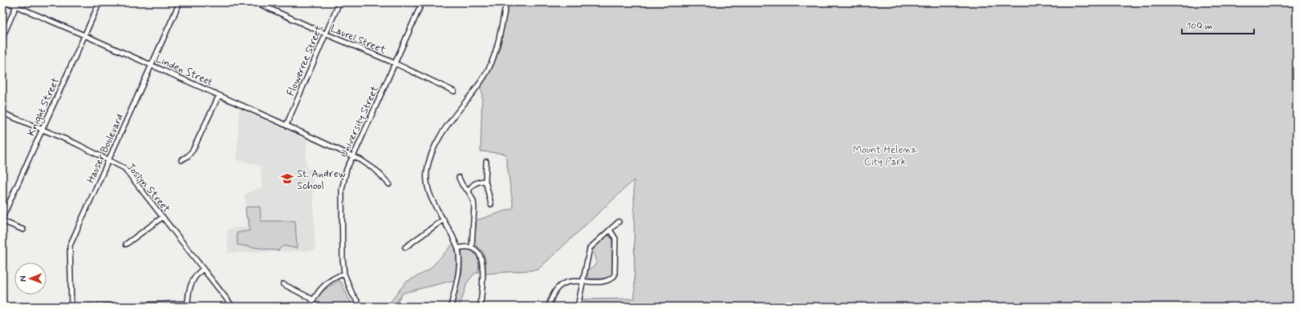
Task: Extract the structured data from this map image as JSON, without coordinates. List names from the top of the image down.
{
  "streets": {
    "street": [
      "Laurel Street",
      "Flowerree Street",
      "Linden Street",
      "Knight Street",
      "University Street",
      "Hauser Boulevard",
      "Joslyn Street"
    ]
  },
  "crossings": [
    ["Laurel Street", "Flowerree Street"],
    ["Laurel Street", "University Street"],
    ["Flowerree Street", "Linden Street"],
    ["Linden Street", "Knight Street"],
    ["Linden Street", "University Street"],
    ["Linden Street", "Hauser Boulevard"],
    ["Knight Street", "Joslyn Street"],
    ["Hauser Boulevard", "Joslyn Street"]
  ],
  "parks": ["Mount Helena City Park"],
  "places": {
    "school or university": ["St. Andrew School"]
  },
  "scale_bar": "100 m",
  "north": "left"
}
